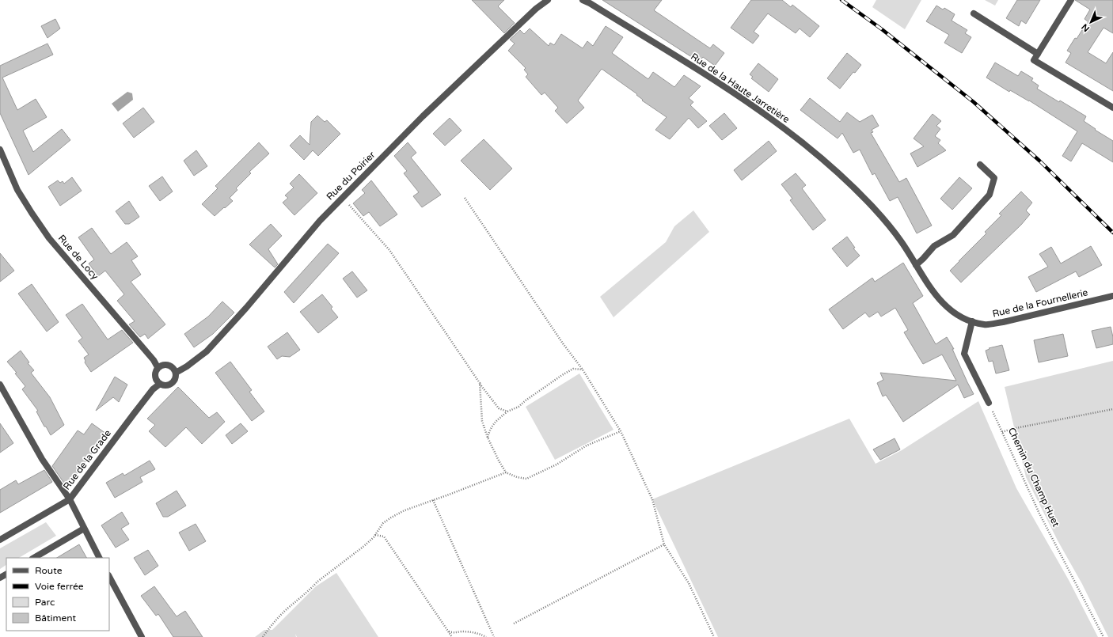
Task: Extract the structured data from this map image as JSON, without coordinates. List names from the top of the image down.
{
  "streets": {
    "street": [
      "Rue de la Haute Jarretière",
      "Rue du Poirier",
      "Rue de Locy",
      "Rue de la Fournellerie",
      "Rue de la Grade"
    ],
    "path": ["Chemin du Champ Huet"]
  },
  "crossings": [
    ["Rue de la Haute Jarretière", "Rue de la Fournellerie"],
    ["Rue du Poirier", "Rue de Locy"],
    ["Rue du Poirier", "Rue de la Grade"],
    ["Rue de Locy", "Rue de la Grade"]
  ],
  "legend": [
    "Route",
    "Voie ferrée",
    "Parc",
    "Bâtiment"
  ],
  "north": "bottom left"
}
